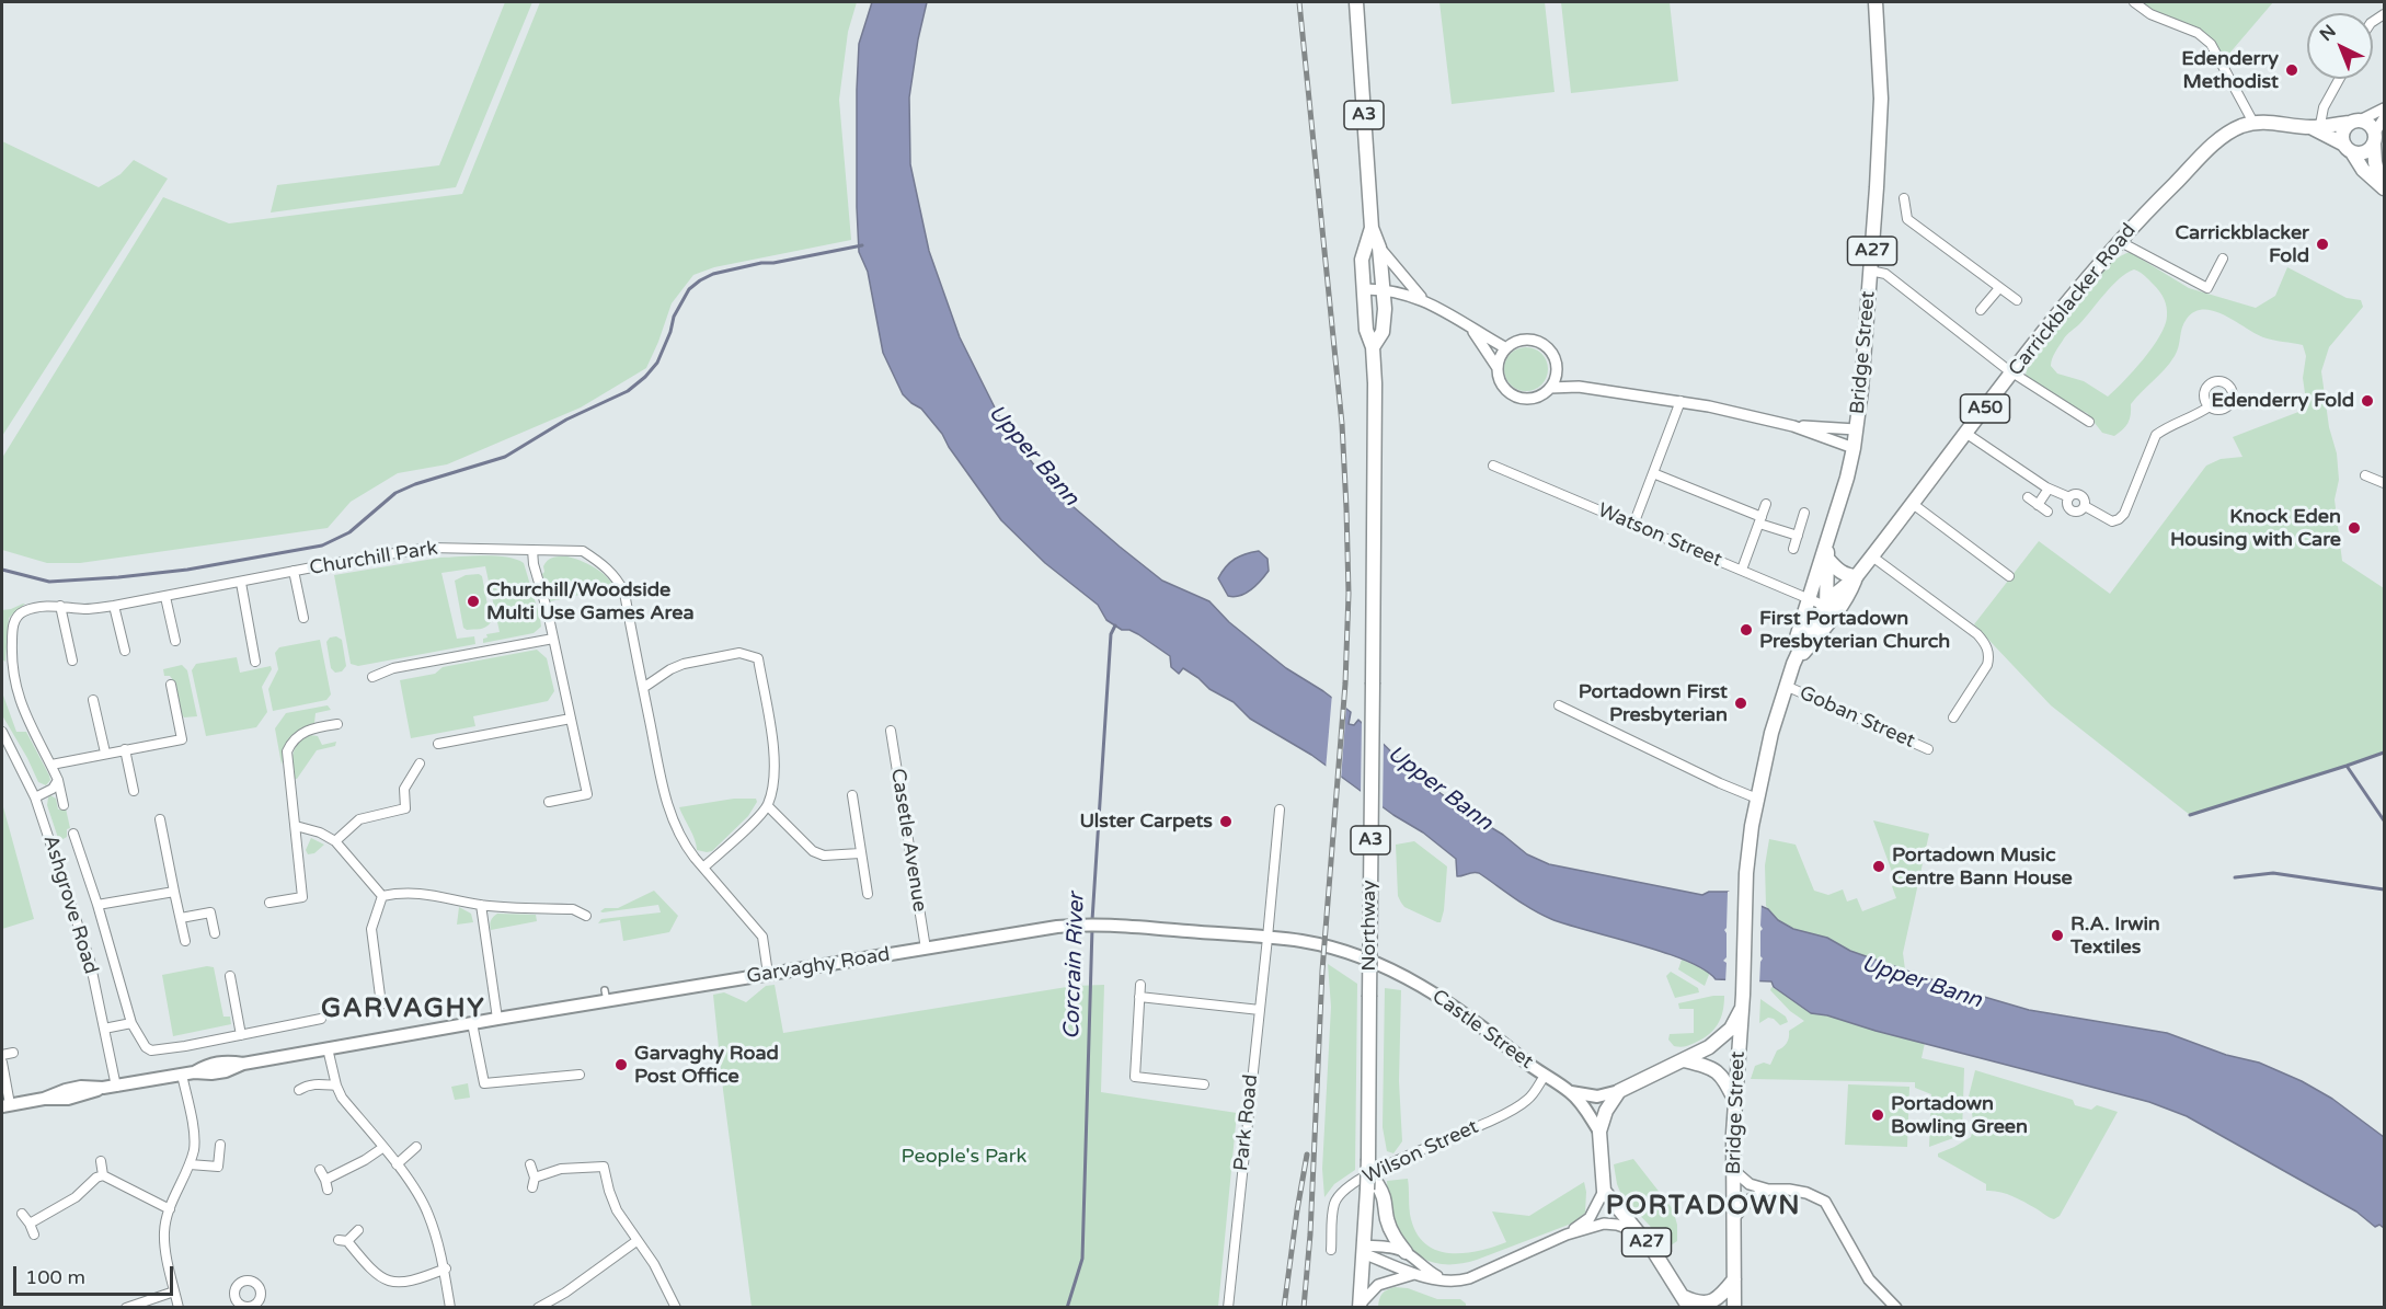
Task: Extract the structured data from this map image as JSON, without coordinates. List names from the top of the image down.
{
  "streets": {
    "main road": [
      "A3",
      "A27",
      "Carrickblacker Road",
      "Bridge Street",
      "A50",
      "Northway",
      "Garvaghy Road",
      "Castle Street"
    ],
    "street": [
      "Watson Street",
      "Churchill Park",
      "Goban Street",
      "Casetle Avenue",
      "Ashgrove Road",
      "Park Road",
      "Wilson Street"
    ]
  },
  "crossings": [
    ["A27", "Bridge Street"],
    ["A27", "Castle Street"],
    ["Carrickblacker Road", "Bridge Street"],
    ["Carrickblacker Road", "A50"],
    ["Carrickblacker Road", "Watson Street"],
    ["Bridge Street", "Watson Street"],
    ["Bridge Street", "Goban Street"],
    ["Casetle Avenue", "Garvaghy Road"],
    ["Ashgrove Road", "Garvaghy Road"],
    ["Garvaghy Road", "Castle Street"],
    ["Garvaghy Road", "Park Road"],
    ["Castle Street", "Wilson Street"]
  ],
  "districts": ["GARVAGHY", "PORTADOWN"],
  "water": ["Upper Bann", "Corcrain River"],
  "parks": ["People's Park"],
  "places": [
    "Edenderry Methodist",
    "Carrickblacker Fold",
    "Edenderry Fold",
    "Knock Eden Housing with Care",
    "Churchill/Woodside Multi Use Games Area",
    "First Portadown Presbyterian Church",
    "Portadown First Presbyterian",
    "Ulster Carpets",
    "Portadown Music Centre Bann House",
    "R.A. Irwin Textiles",
    "Garvaghy Road Post Office",
    "Portadown Bowling Green"
  ],
  "scale_bar": "100 m",
  "north": "top left"
}
